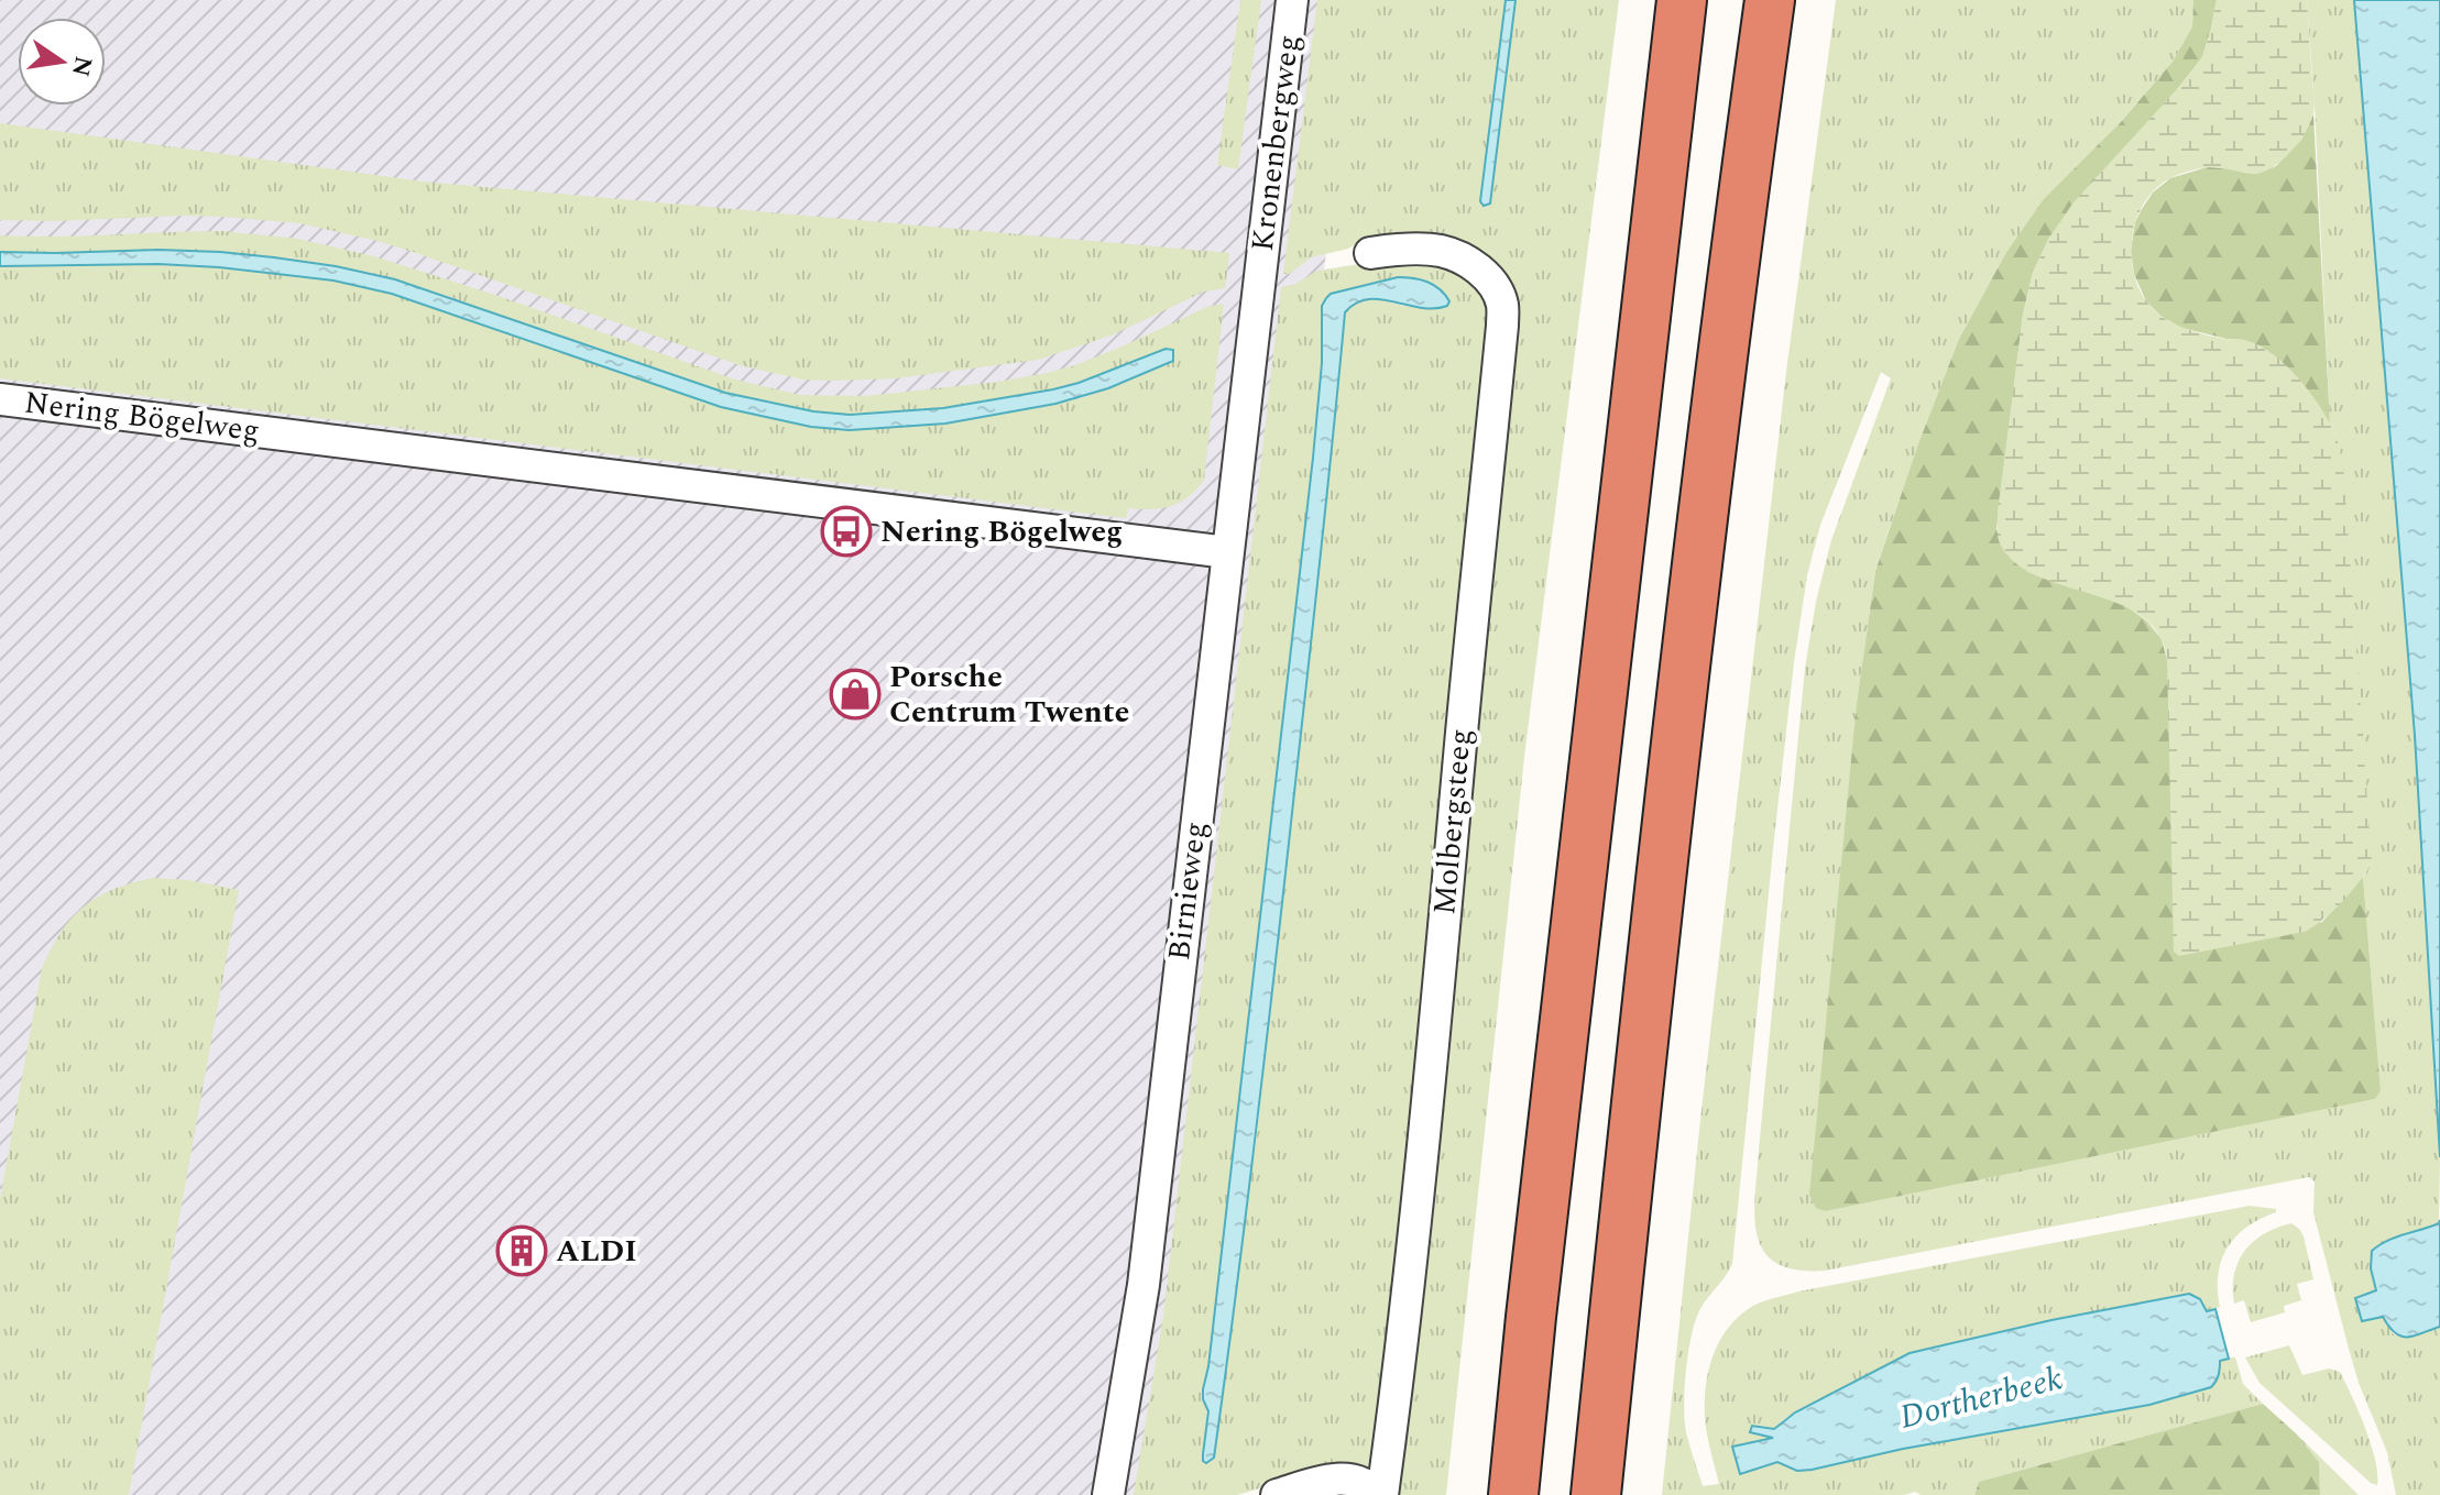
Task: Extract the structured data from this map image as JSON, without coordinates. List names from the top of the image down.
{
  "streets": {
    "street": [
      "Kronenbergweg",
      "Nering Bögelweg",
      "Molbergsteeg",
      "Birnieweg"
    ]
  },
  "crossings": [
    ["Kronenbergweg", "Birnieweg"],
    ["Nering Bögelweg", "Birnieweg"]
  ],
  "water": ["Dortherbeek"],
  "places": {
    "bus stop": ["Nering Bögelweg"],
    "shop": ["Porsche Centrum Twente"],
    "building": ["ALDI"]
  },
  "north": "right"
}
